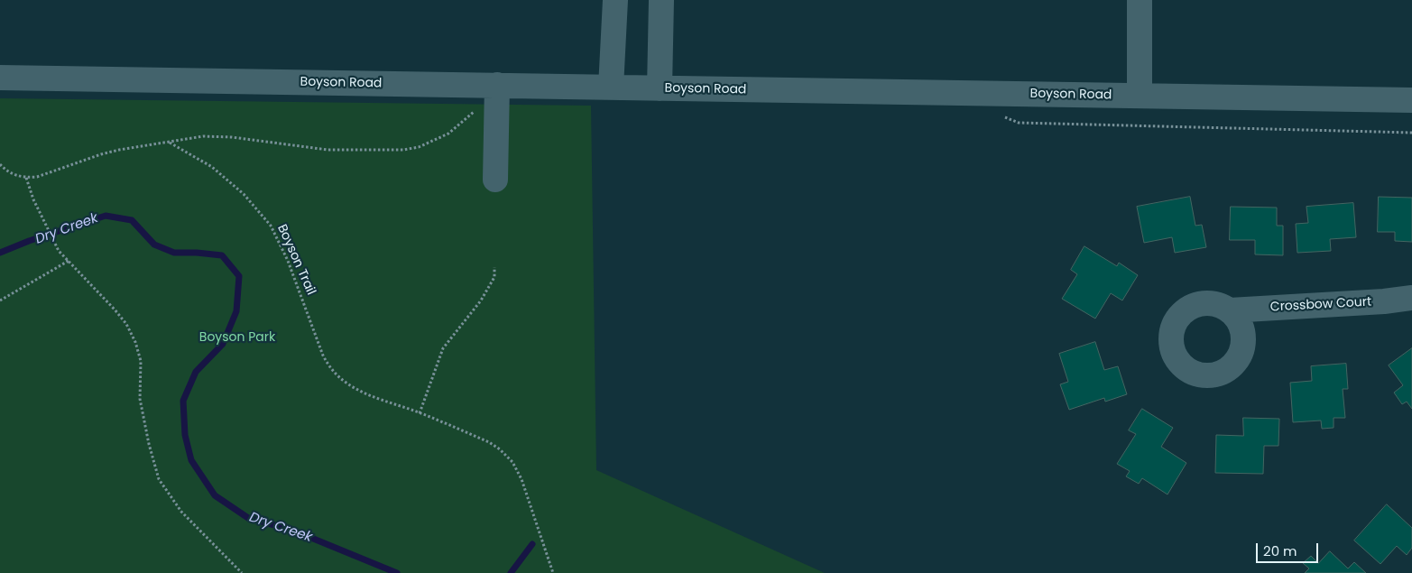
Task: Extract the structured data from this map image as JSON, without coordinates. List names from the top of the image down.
{
  "streets": {
    "street": ["Boyson Road", "Crossbow Court"],
    "path": ["Boyson Trail"]
  },
  "water": ["Dry Creek"],
  "parks": ["Boyson Park"],
  "scale_bar": "20 m"
}
